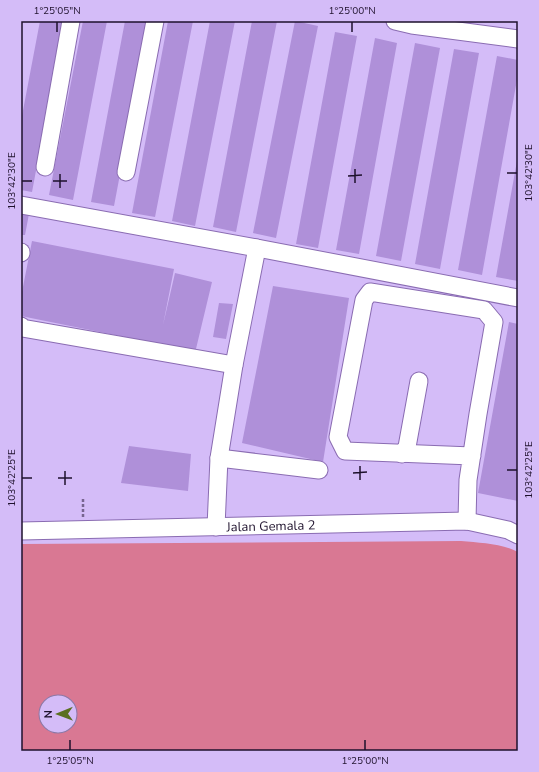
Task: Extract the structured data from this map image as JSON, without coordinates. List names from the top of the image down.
{
  "streets": {
    "street": ["Jalan Gemala 2"]
  },
  "north": "left",
  "coordinates": [
    "1°25'05\"N",
    "1°25'00\"N",
    "103°42'30\"E",
    "103°42'25\"E"
  ]
}
